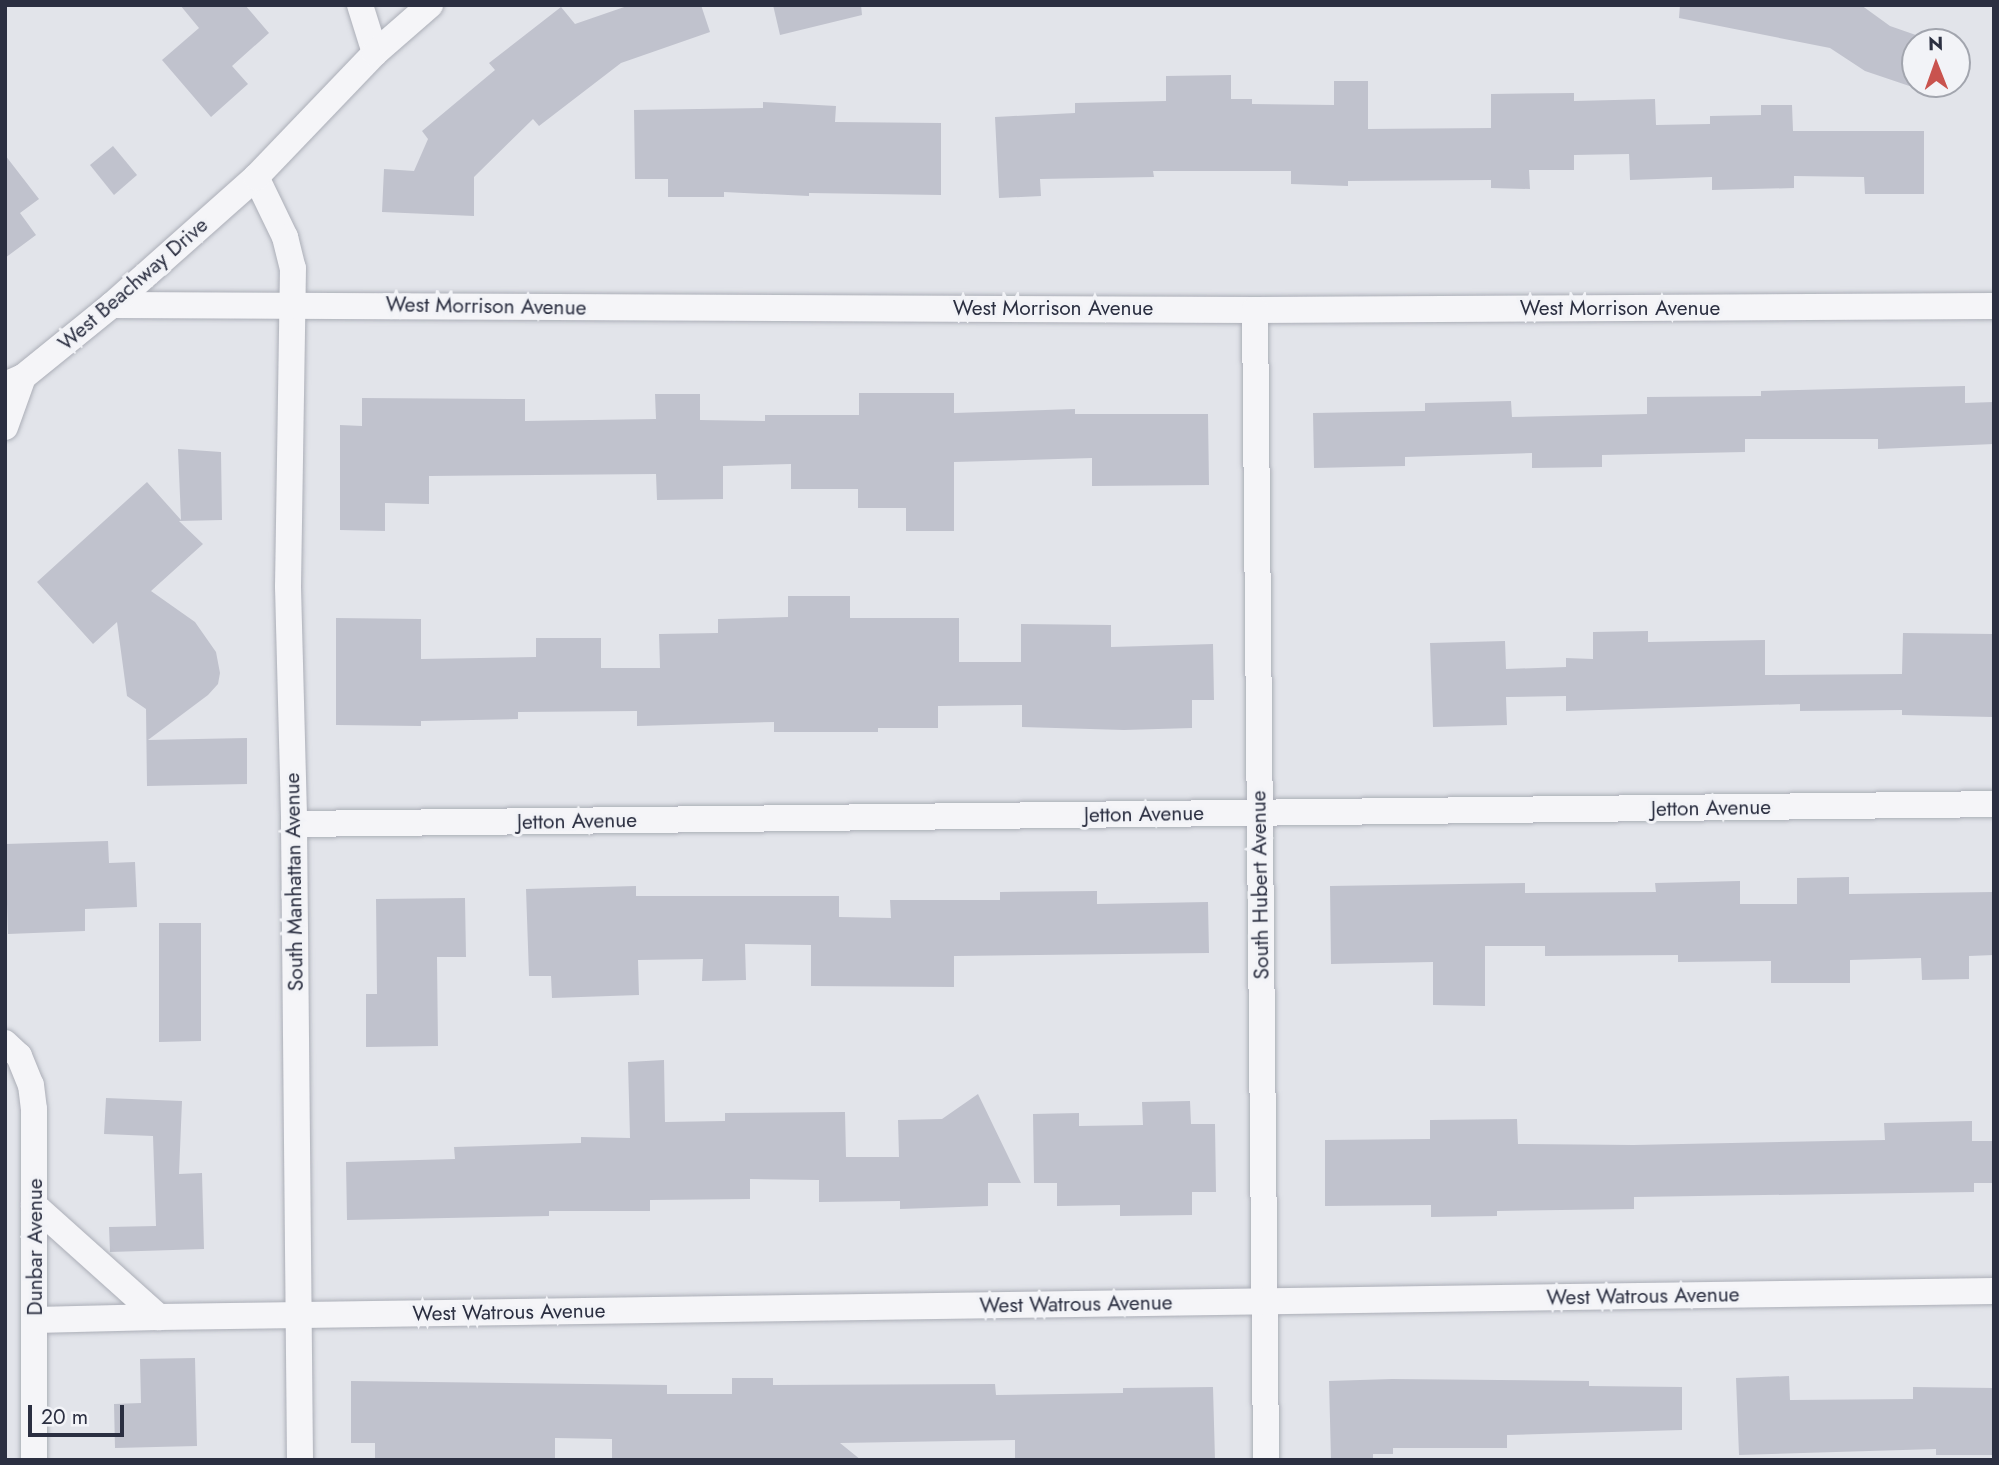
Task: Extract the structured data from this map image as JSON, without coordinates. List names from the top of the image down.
{
  "streets": {
    "street": [
      "West Beachway Drive",
      "West Morrison Avenue",
      "Jetton Avenue",
      "South Manhattan Avenue",
      "South Hubert Avenue",
      "Dunbar Avenue",
      "West Watrous Avenue"
    ]
  },
  "crossings": [
    ["West Beachway Drive", "West Morrison Avenue"],
    ["West Morrison Avenue", "South Manhattan Avenue"],
    ["West Morrison Avenue", "South Hubert Avenue"],
    ["Jetton Avenue", "South Manhattan Avenue"],
    ["Jetton Avenue", "South Hubert Avenue"],
    ["South Manhattan Avenue", "West Watrous Avenue"],
    ["South Hubert Avenue", "West Watrous Avenue"],
    ["Dunbar Avenue", "West Watrous Avenue"]
  ],
  "scale_bar": "20 m",
  "north": "top"
}
